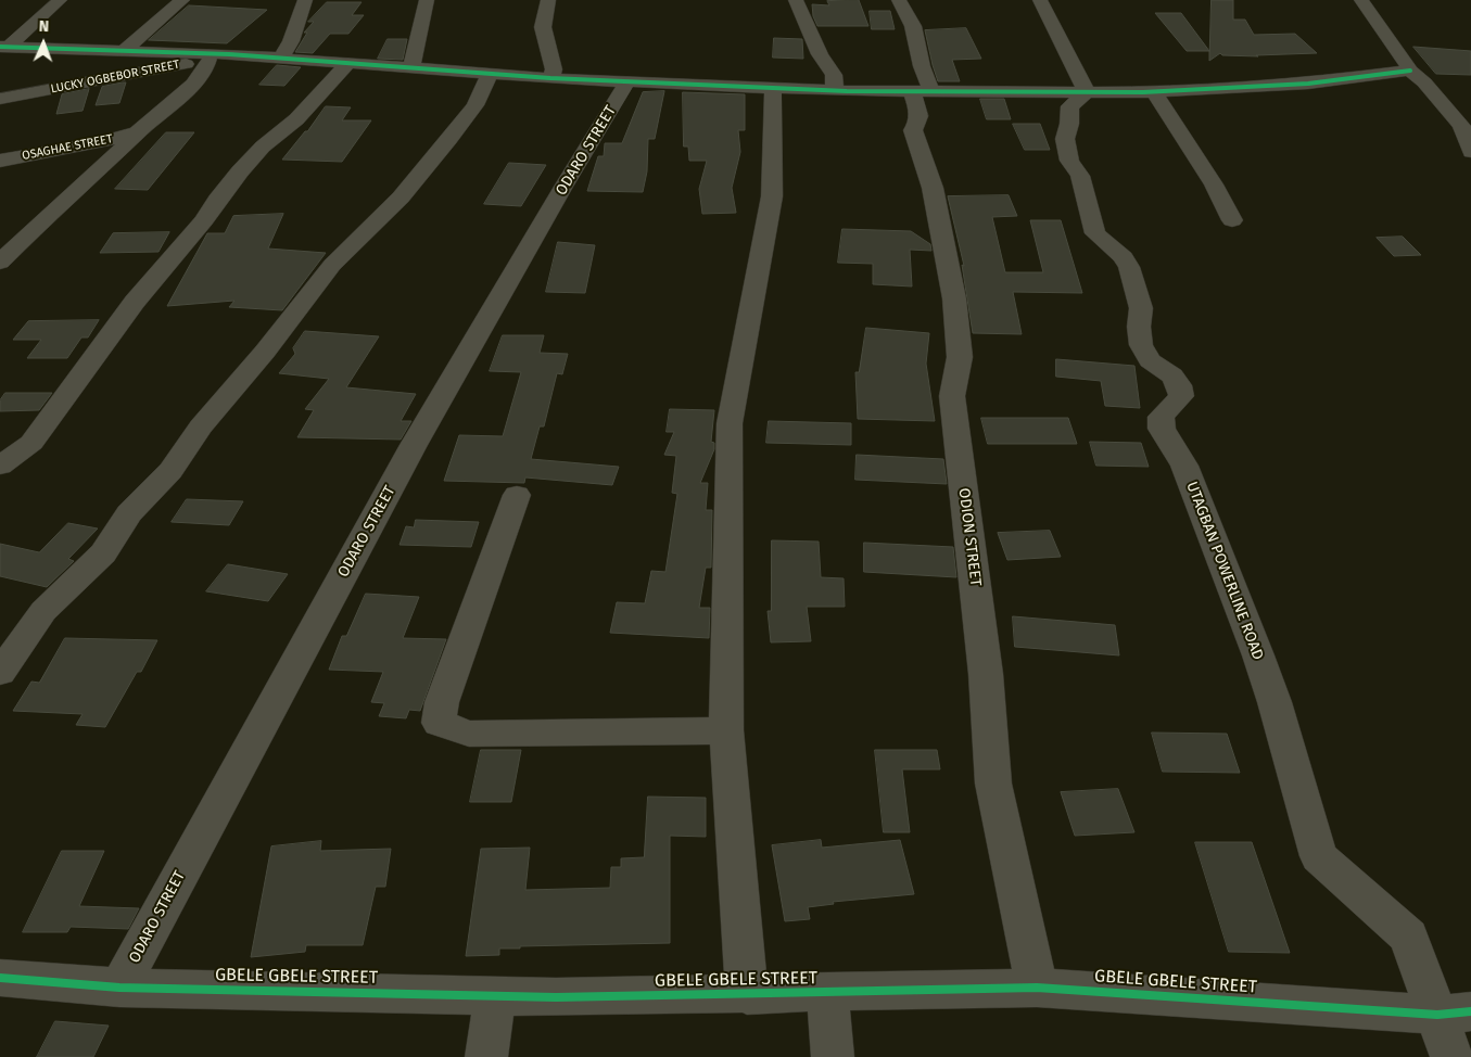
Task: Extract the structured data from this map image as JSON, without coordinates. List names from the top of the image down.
{
  "streets": {
    "street": [
      "LUCKY OGBEBOR STREET",
      "OSAGHAE STREET",
      "ODARO STREET",
      "ODION STREET",
      "UTAGBAN POWERLINE ROAD",
      "GBELE GBELE STREET"
    ]
  },
  "crossings": [
    ["ODARO STREET", "GBELE GBELE STREET"],
    ["ODION STREET", "GBELE GBELE STREET"],
    ["UTAGBAN POWERLINE ROAD", "GBELE GBELE STREET"]
  ],
  "north": "top"
}
